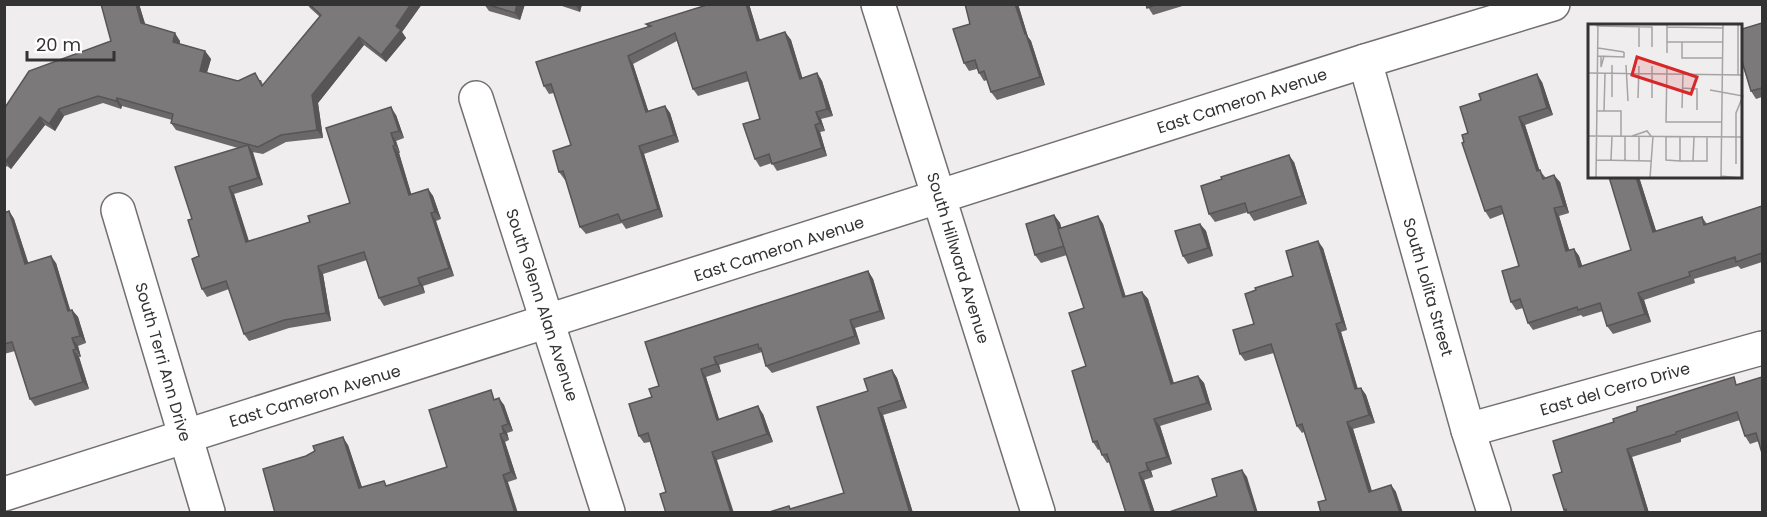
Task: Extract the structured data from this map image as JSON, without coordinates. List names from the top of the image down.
{
  "streets": {
    "street": [
      "East Cameron Avenue",
      "South Hillward Avenue",
      "South Lolita Street",
      "South Glenn Alan Avenue",
      "South Terri Ann Drive",
      "East del Cerro Drive"
    ]
  },
  "crossings": [
    ["East Cameron Avenue", "South Hillward Avenue"],
    ["East Cameron Avenue", "South Lolita Street"],
    ["East Cameron Avenue", "South Glenn Alan Avenue"],
    ["East Cameron Avenue", "South Terri Ann Drive"],
    ["South Lolita Street", "East del Cerro Drive"]
  ],
  "scale_bar": "20 m"
}
